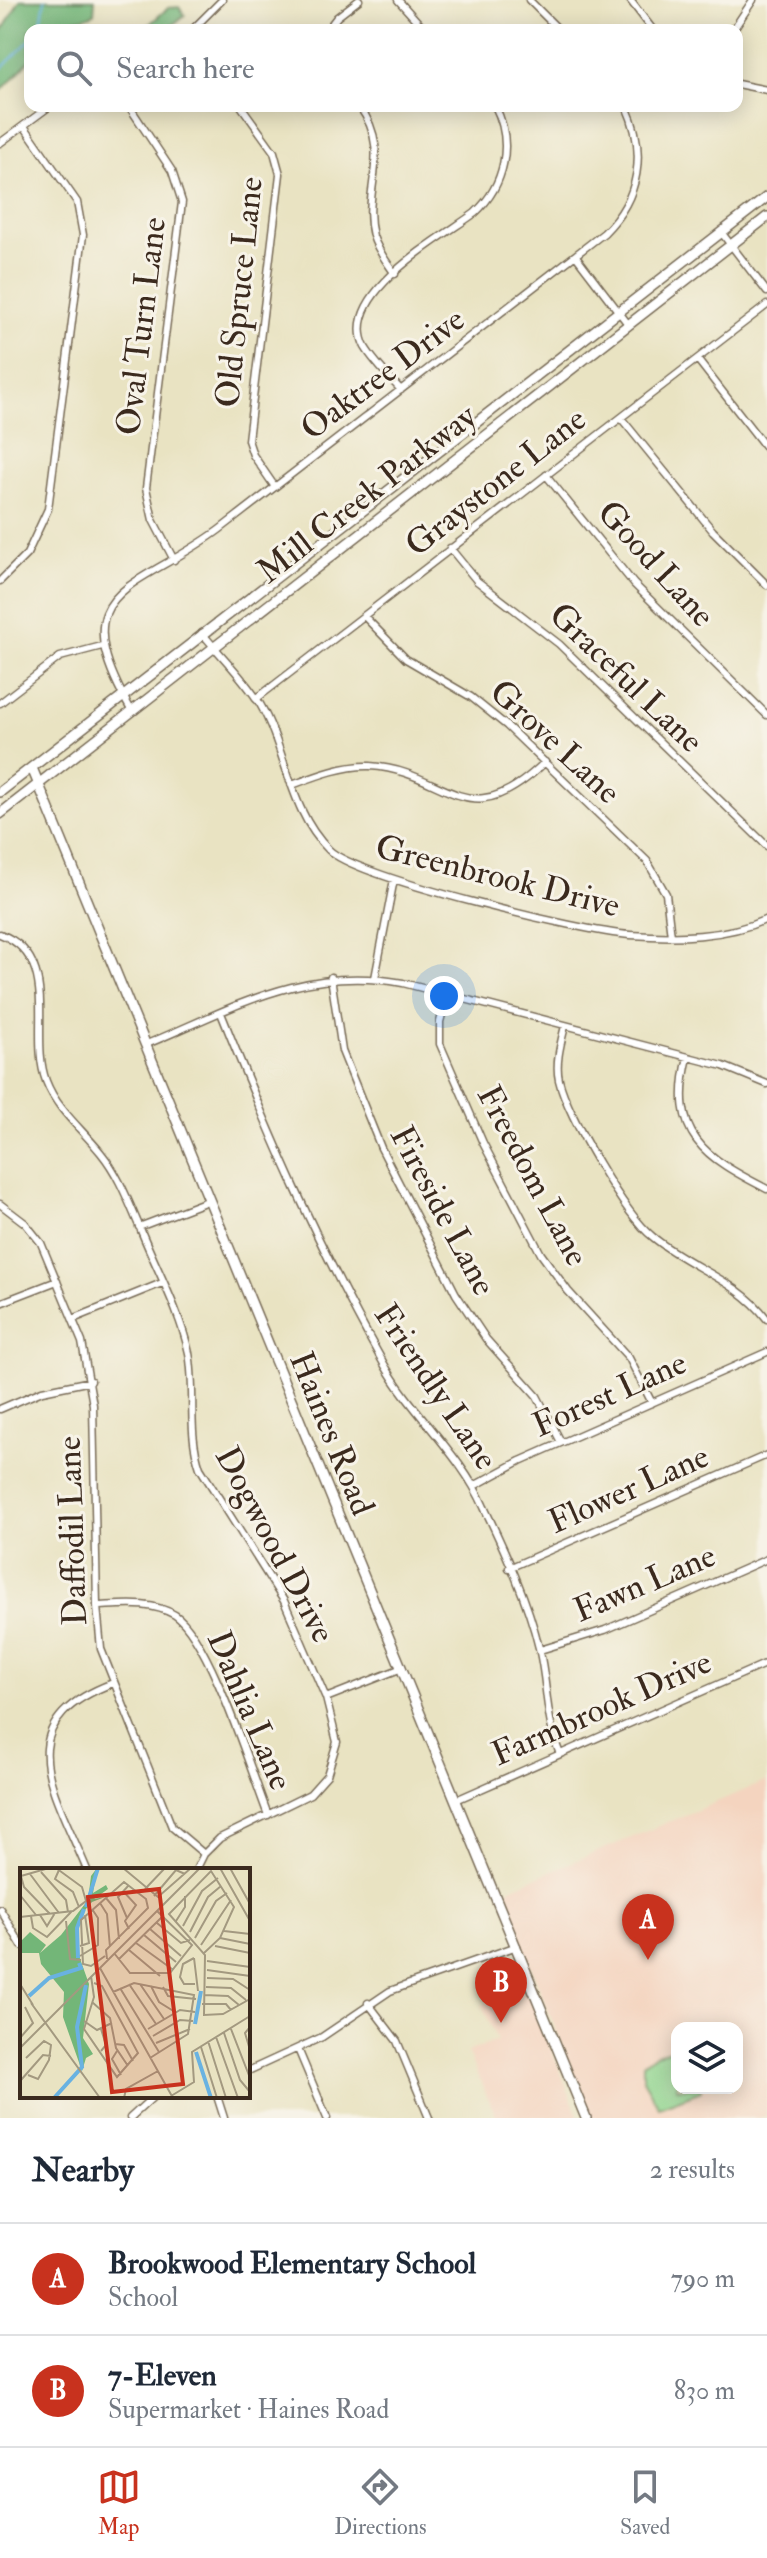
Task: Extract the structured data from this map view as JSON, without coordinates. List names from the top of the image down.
{
  "streets": {
    "main road": ["Mill Creek Parkway", "Haines Road"],
    "street": [
      "Old Spruce Lane",
      "Oval Turn Lane",
      "Oaktree Drive",
      "Graystone Lane",
      "Good Lane",
      "Graceful Lane",
      "Grove Lane",
      "Greenbrook Drive",
      "Freedom Lane",
      "Fireside Lane",
      "Friendly Lane",
      "Forest Lane",
      "Flower Lane",
      "Daffodil Lane",
      "Dogwood Drive",
      "Fawn Lane",
      "Farmbrook Drive",
      "Dahlia Lane"
    ]
  },
  "crossings": [
    ["Old Spruce Lane", "Oaktree Drive"],
    ["Oval Turn Lane", "Oaktree Drive"],
    ["Graystone Lane", "Good Lane"],
    ["Graystone Lane", "Graceful Lane"],
    ["Graystone Lane", "Grove Lane"],
    ["Graystone Lane", "Greenbrook Drive"],
    ["Mill Creek Parkway", "Greenbrook Drive"],
    ["Mill Creek Parkway", "Haines Road"],
    ["Grove Lane", "Greenbrook Drive"],
    ["Freedom Lane", "Forest Lane"],
    ["Fireside Lane", "Forest Lane"],
    ["Friendly Lane", "Forest Lane"],
    ["Friendly Lane", "Flower Lane"],
    ["Friendly Lane", "Fawn Lane"],
    ["Friendly Lane", "Farmbrook Drive"],
    ["Haines Road", "Farmbrook Drive"],
    ["Daffodil Lane", "Dogwood Drive"],
    ["Daffodil Lane", "Dahlia Lane"],
    ["Dogwood Drive", "Dahlia Lane"]
  ],
  "page": {
    "search": "Search here",
    "pins": ["A", "B"],
    "heading": ["Nearby", "2 results"],
    "list": [
      {
        "mark": "A",
        "name": "Brookwood Elementary School",
        "note": "School",
        "value": "790 m"
      },
      {
        "mark": "B",
        "name": "7-Eleven",
        "note": "Supermarket · Haines Road",
        "value": "830 m"
      }
    ],
    "nav": ["Map", "Directions", "Saved"]
  }
}
